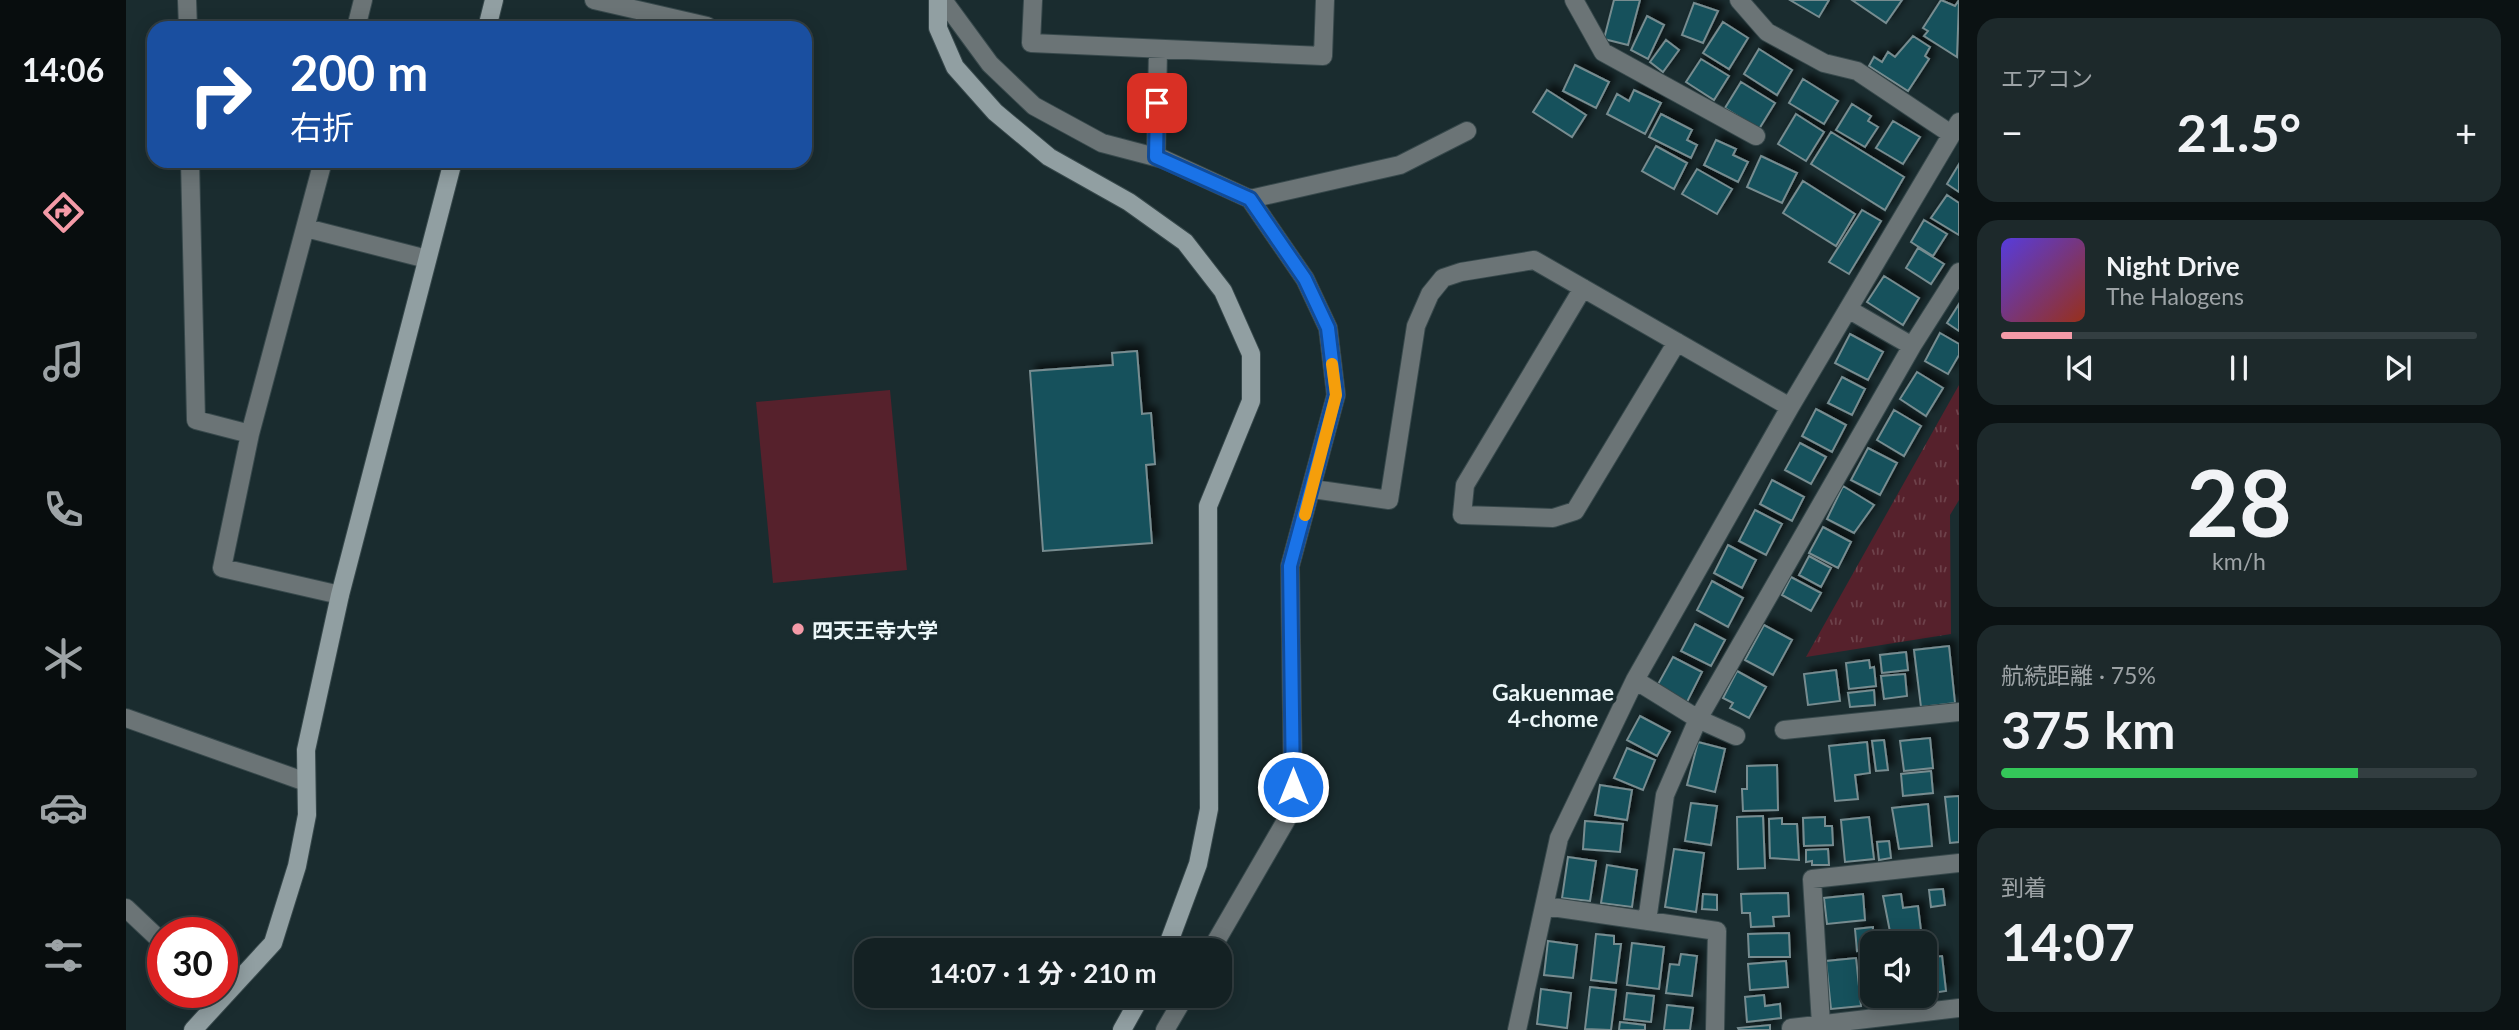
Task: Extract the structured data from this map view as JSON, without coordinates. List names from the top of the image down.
{
  "districts": ["Gakuenmae 4-chome"],
  "places": ["四天王寺大学"],
  "page": {
    "tabs": "14:06",
    "tile": [
      "エアコン",
      ["28", "km/h"],
      ["航続距離 · 75%", "375 km"],
      ["到着", "14:07"]
    ],
    "turn": ["200 m", "右折"],
    "heat": ["−", "21.5°", "+"],
    "song": ["Night Drive", "The Halogens"],
    "limit": "30",
    "trip": "14:07 · 1 分 · 210 m"
  }
}
